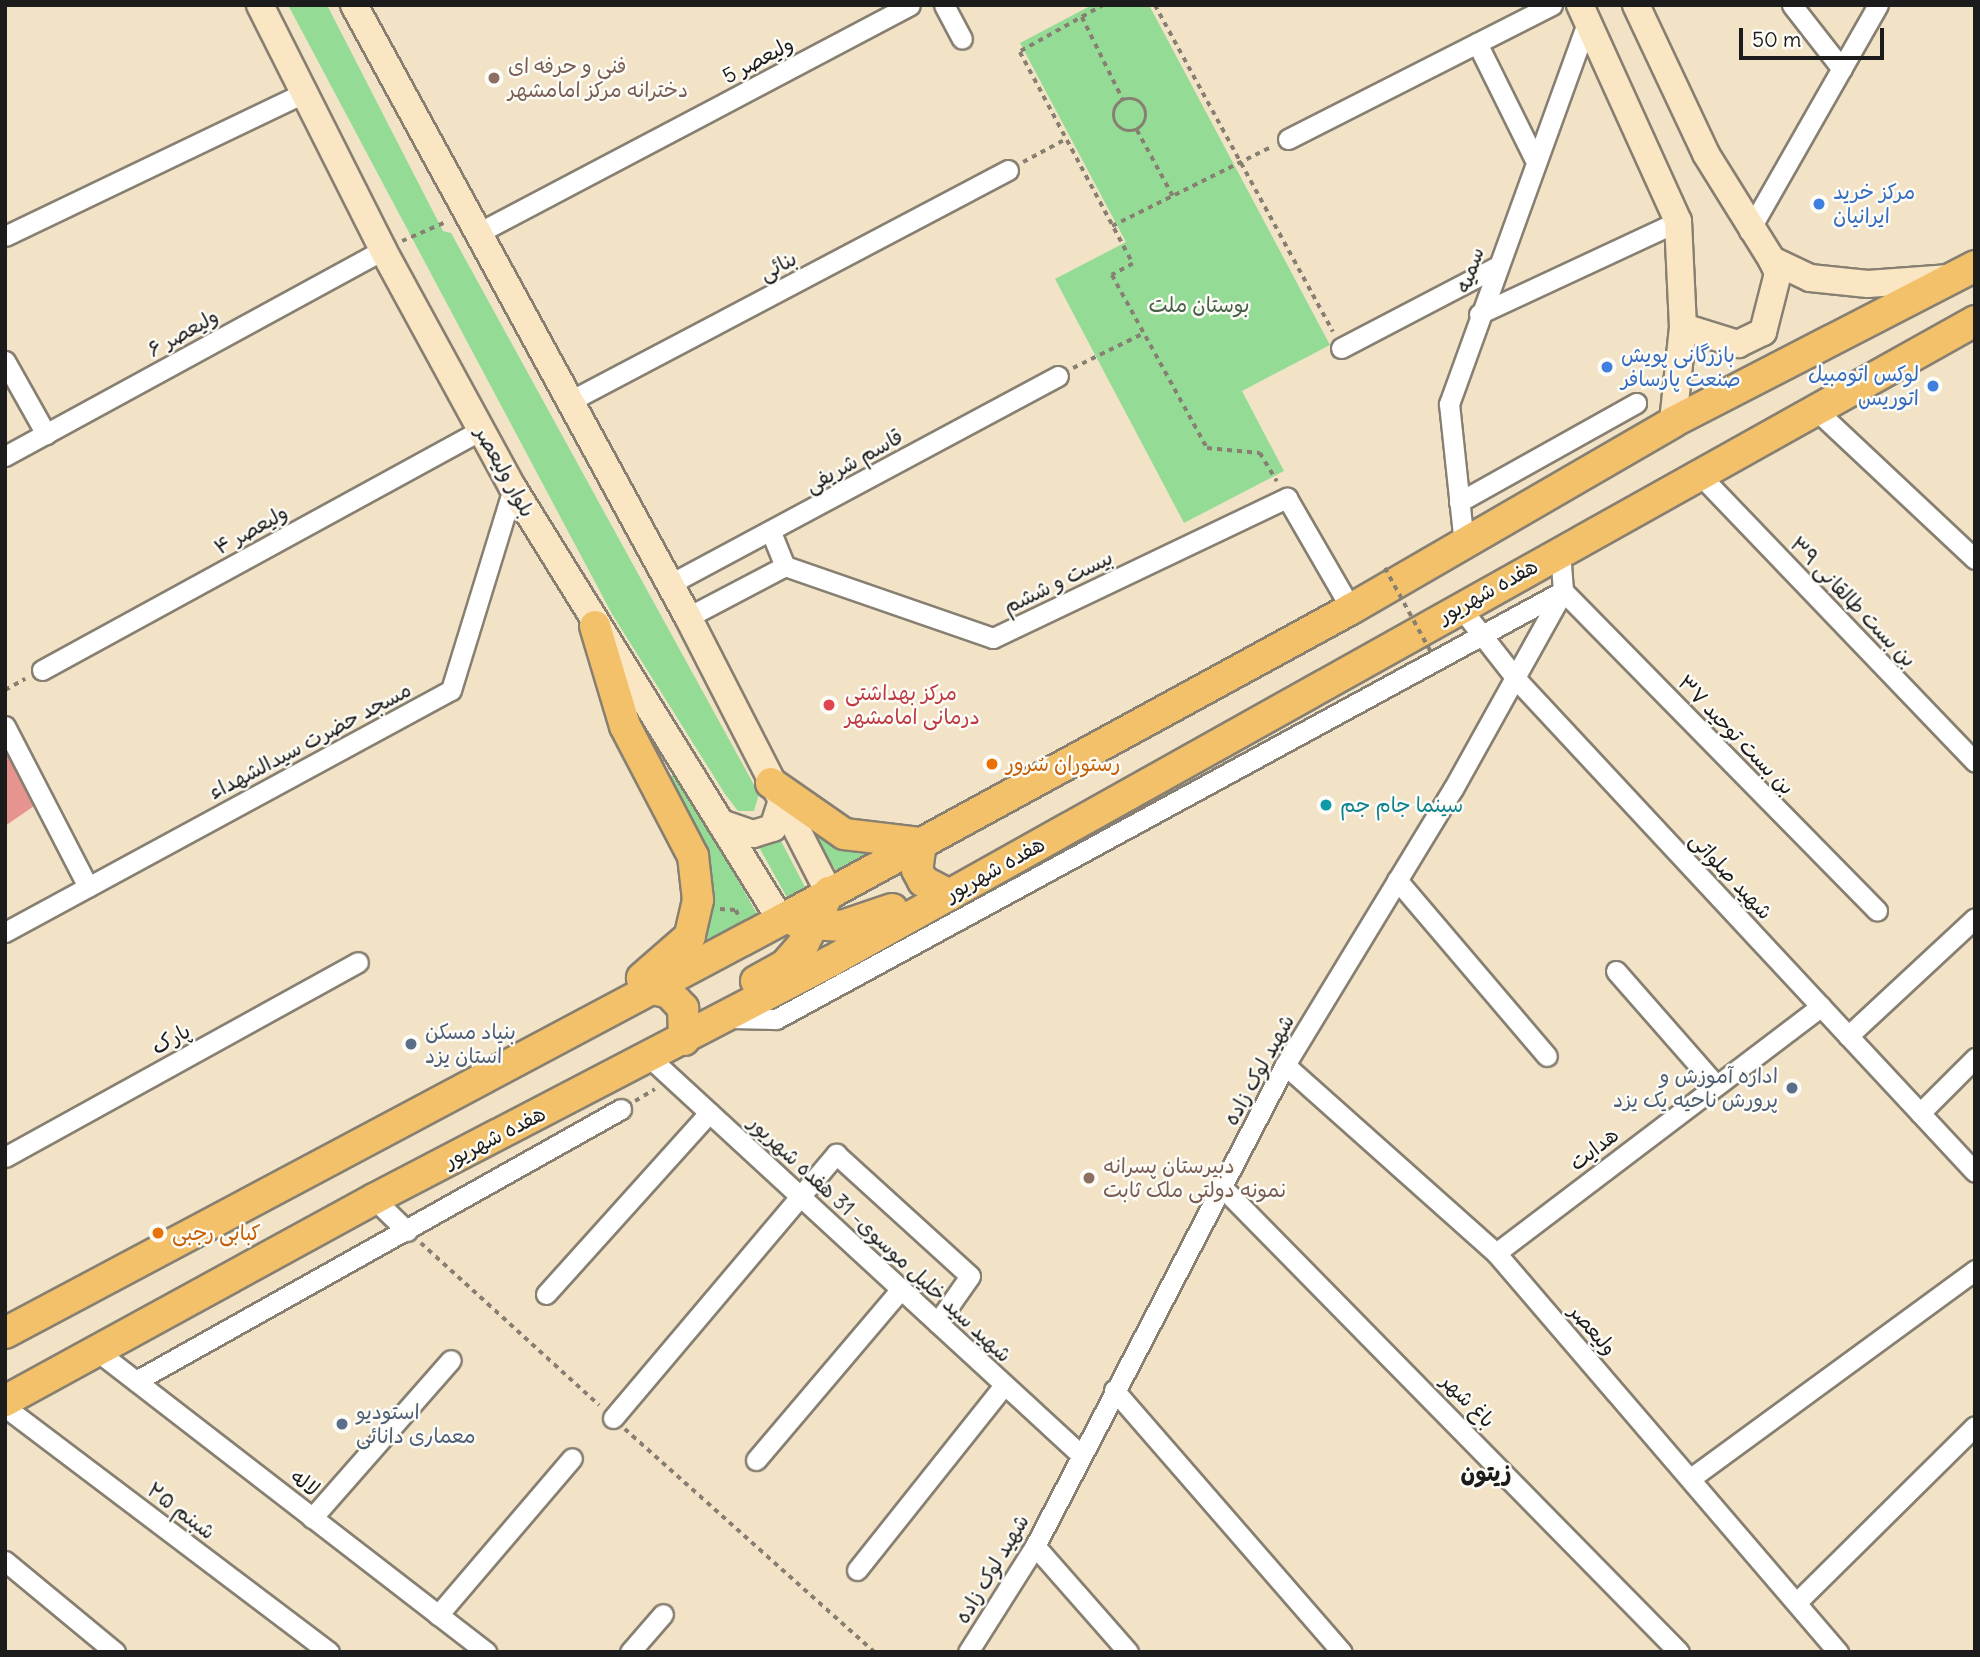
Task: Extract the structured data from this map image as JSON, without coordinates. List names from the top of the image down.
{
  "streets": {
    "main road": ["بلوار ولیعصر", "هفده شهریور"],
    "street": [
      "ولیعصر 5",
      "بنائی",
      "سمیه",
      "ولیعصر ۶",
      "قاسم شریفی",
      "ولیعصر ۴",
      "بیست و ششم",
      "بن‌ بست طالقانی ۳۹",
      "بن بست توحید ۳۷",
      "مسجد حضرت سیدالشهداء",
      "شهید صلواتی",
      "پارک",
      "شهید لوک زاده",
      "هدایت",
      "شهید سید خلیل موسوی- 31 هفده شهریور",
      "ولیعصر",
      "باغ شهر",
      "لاله",
      "شبنم ۲۵"
    ]
  },
  "crossings": [
    ["ولیعصر ۶", "بلوار ولیعصر"],
    ["بلوار ولیعصر", "ولیعصر ۴"],
    ["بلوار ولیعصر", "مسجد حضرت سیدالشهداء"],
    ["هفده شهریور", "بن‌ بست طالقانی ۳۹"],
    ["هفده شهریور", "شهید صلواتی"],
    ["هفده شهریور", "شهید سید خلیل موسوی- 31 هفده شهریور"],
    ["هفده شهریور", "لاله"],
    ["بن بست توحید ۳۷", "شهید لوک زاده"],
    ["شهید صلواتی", "شهید لوک زاده"],
    ["شهید صلواتی", "هدایت"],
    ["شهید لوک زاده", "شهید سید خلیل موسوی- 31 هفده شهریور"],
    ["شهید لوک زاده", "ولیعصر"],
    ["شهید لوک زاده", "باغ شهر"],
    ["هدایت", "ولیعصر"]
  ],
  "districts": ["زیتون"],
  "parks": ["بوستان ملت"],
  "places": [
    "فنی و حرفه ای دخترانه مرکز امامشهر",
    "مرکز خرید ایرانیان",
    "بازرگانی پویش صنعت پارسافر",
    "لوکس اتومبیل اتوریس",
    "مرکز بهداشتی درمانی امامشهر",
    "رستوران سُرور",
    "سینما جام جم",
    "بنیاد مسکن استان یزد",
    "اداره آموزش و پرورش ناحیه یک یزد",
    "دبیرستان پسرانه نمونه دولتی ملک ثابت",
    "کبابی رجبی",
    "استودیو معماری دانائی"
  ],
  "scale_bar": "50 m"
}
